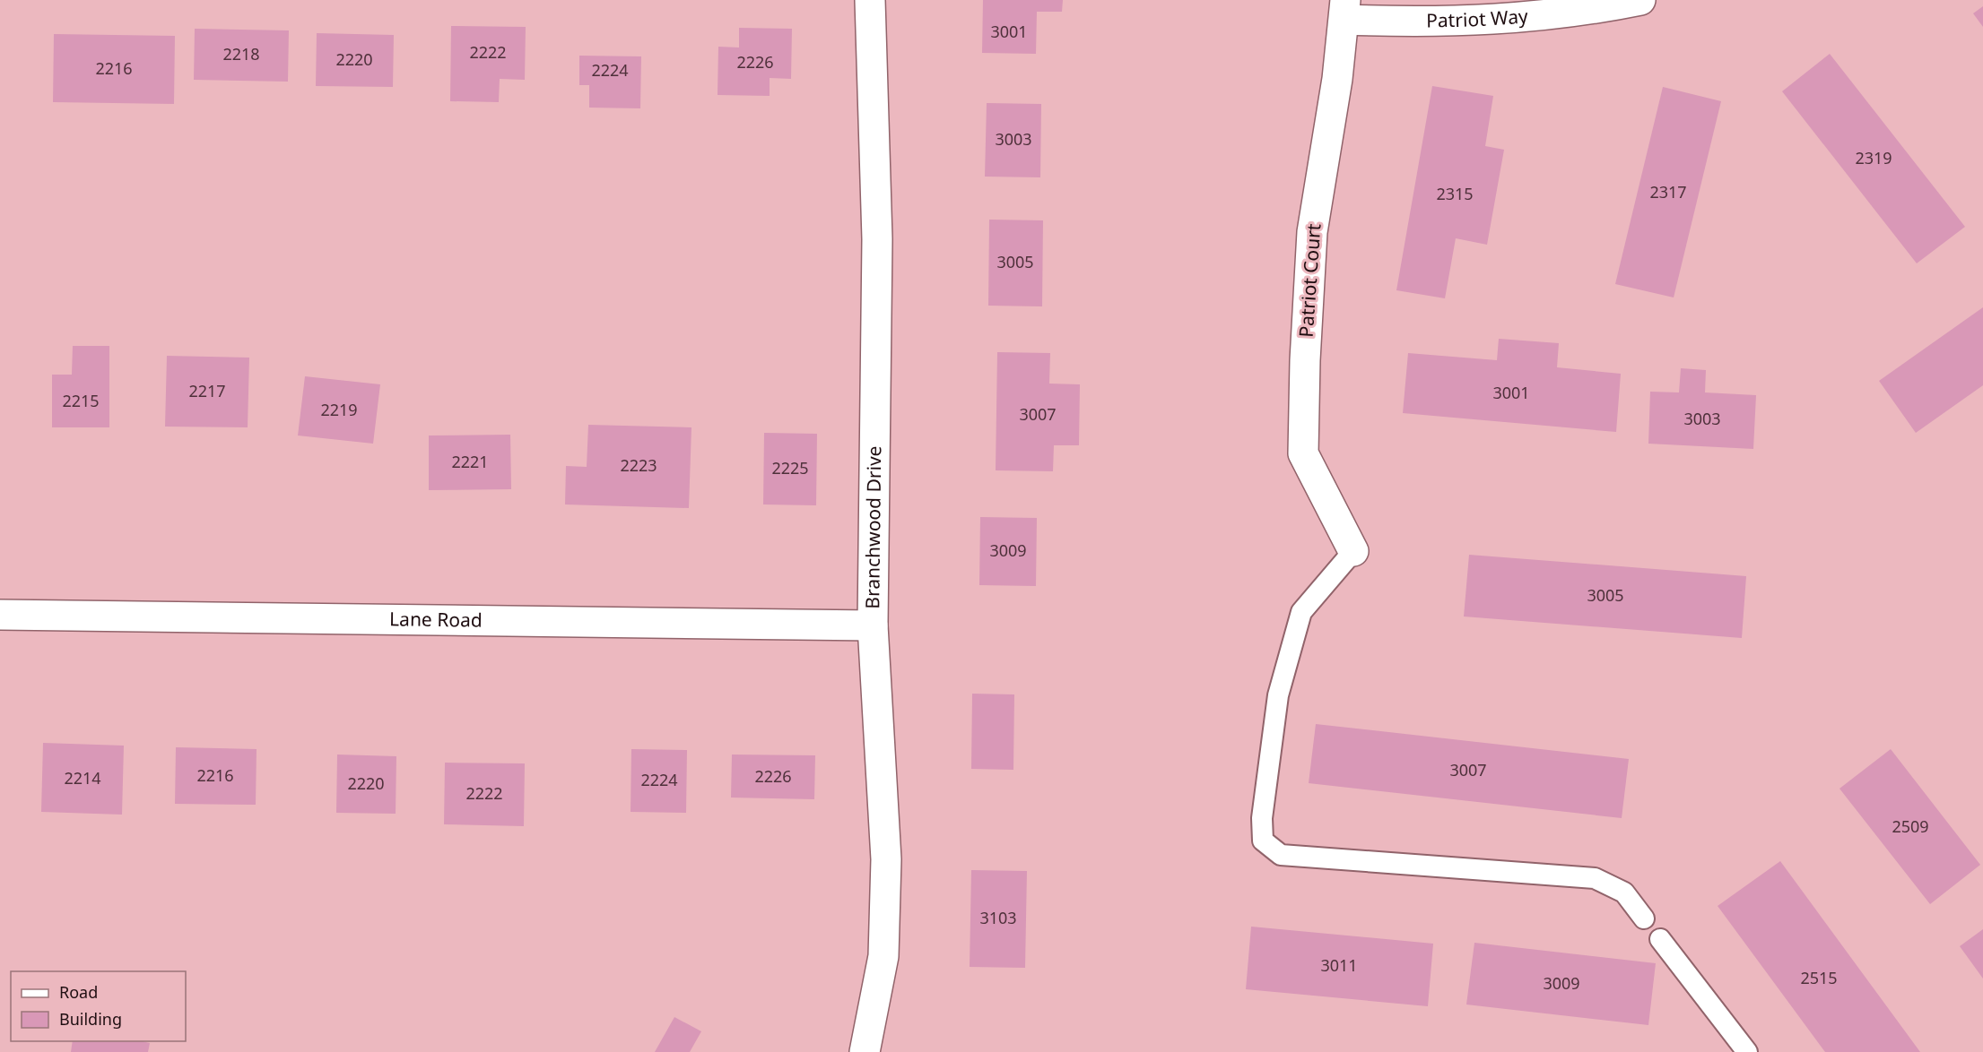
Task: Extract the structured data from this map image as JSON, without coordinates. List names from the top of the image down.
{
  "streets": {
    "street": [
      "Patriot Way",
      "Patriot Court",
      "Branchwood Drive",
      "Lane Road"
    ]
  },
  "crossings": [
    ["Patriot Way", "Patriot Court"],
    ["Branchwood Drive", "Lane Road"]
  ],
  "house_numbers": [
    "3001",
    "2222",
    "2218",
    "2220",
    "2226",
    "2216",
    "2224",
    "3003",
    "2319",
    "2317",
    "2315",
    "3005",
    "2217",
    "3001",
    "2215",
    "2219",
    "3007",
    "3003",
    "2221",
    "2223",
    "2225",
    "3009",
    "3005",
    "3007",
    "2216",
    "2226",
    "2214",
    "2224",
    "2220",
    "2222",
    "2509",
    "3103",
    "3011",
    "2515",
    "3009"
  ],
  "legend": ["Road", "Building"]
}
